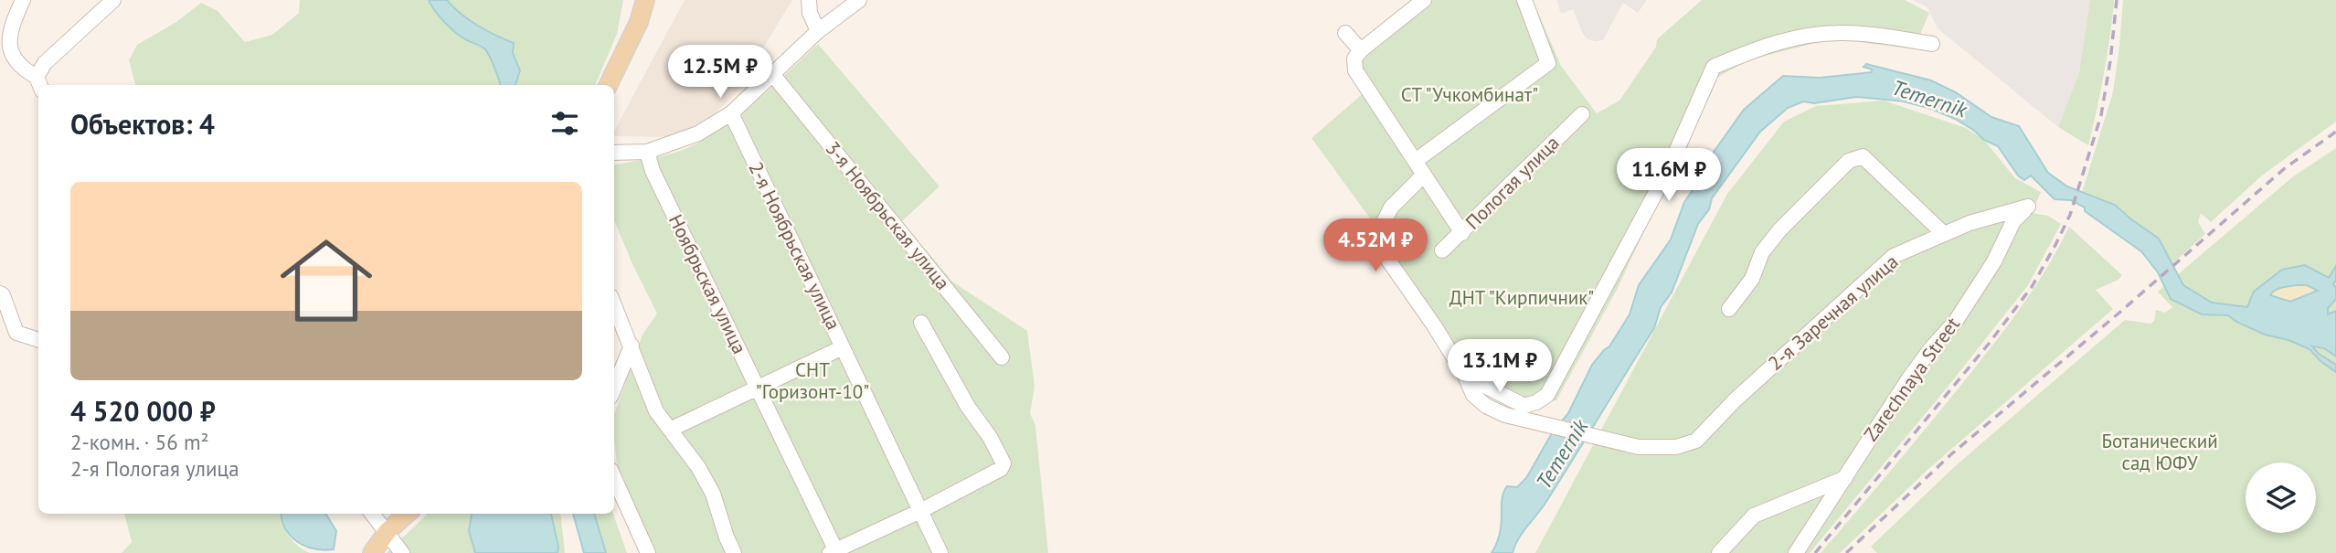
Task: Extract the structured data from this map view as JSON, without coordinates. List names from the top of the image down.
{
  "streets": {
    "street": [
      "Пологая улица",
      "3-я Ноябрьская улица",
      "2-я Ноябрьская улица",
      "Ноябрьская улица",
      "2-я Заречная улица",
      "Zarechnaya Street"
    ]
  },
  "crossings": [
    ["2-я Заречная улица", "Zarechnaya Street"]
  ],
  "water": ["Temernik"],
  "parks": [
    "СТ \"Учкомбинат\"",
    "ДНТ \"Кирпичник\"",
    "СНТ \"Горизонт-10\"",
    "Ботанический сад ЮФУ"
  ],
  "page": {
    "price": [
      "12.5M ₽",
      "11.6M ₽",
      "4.52M ₽",
      "13.1M ₽"
    ],
    "heading": "Объектов: 4",
    "list": [
      {
        "name": "4 520 000 ₽",
        "note": "2-комн. · 56 m² · 2-я Пологая улица"
      }
    ]
  }
}
